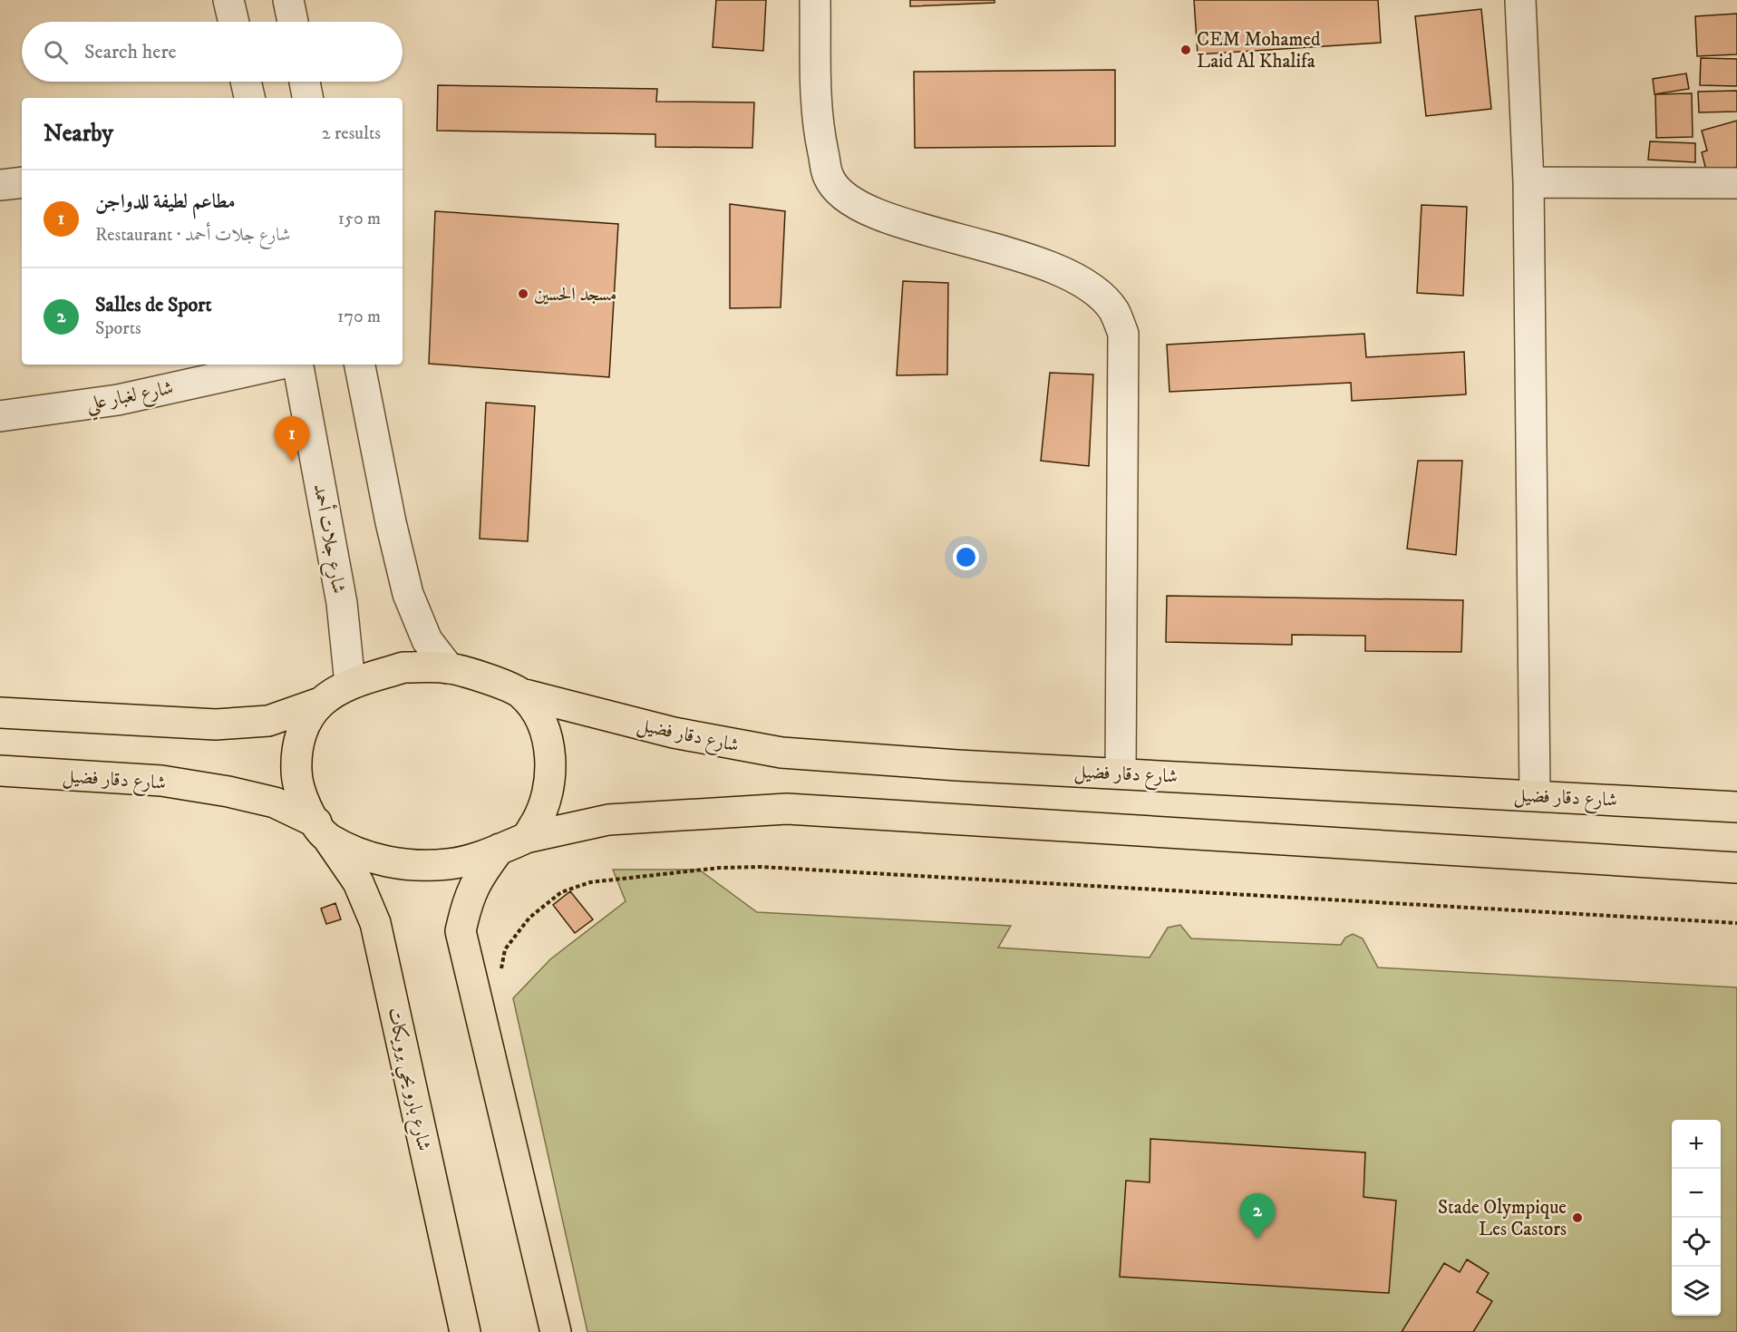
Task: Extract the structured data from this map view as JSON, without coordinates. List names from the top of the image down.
{
  "streets": {
    "main road": ["شارع دقار فضيل", "شارع بارو يحي برويكات"],
    "street": ["شارع لغبار علي", "شارع جلات أحمد"]
  },
  "crossings": [
    ["شارع جلات أحمد", "شارع دقار فضيل"],
    ["شارع دقار فضيل", "شارع بارو يحي برويكات"]
  ],
  "places": ["CEM Mohamed Laid Al Khalifa", "مسجد الحسين", "Stade Olympique Les Castors"],
  "page": {
    "search": "Search here",
    "heading": ["Nearby", "2 results"],
    "list": [
      {
        "mark": "1",
        "name": "مطاعم لطيفة للدواجن",
        "note": "Restaurant · شارع جلات أحمد",
        "value": "150 m"
      },
      {
        "mark": "2",
        "name": "Salles de Sport",
        "note": "Sports",
        "value": "170 m"
      }
    ],
    "pins": ["1", "2"],
    "map_buttons": ["+", "−"]
  }
}
